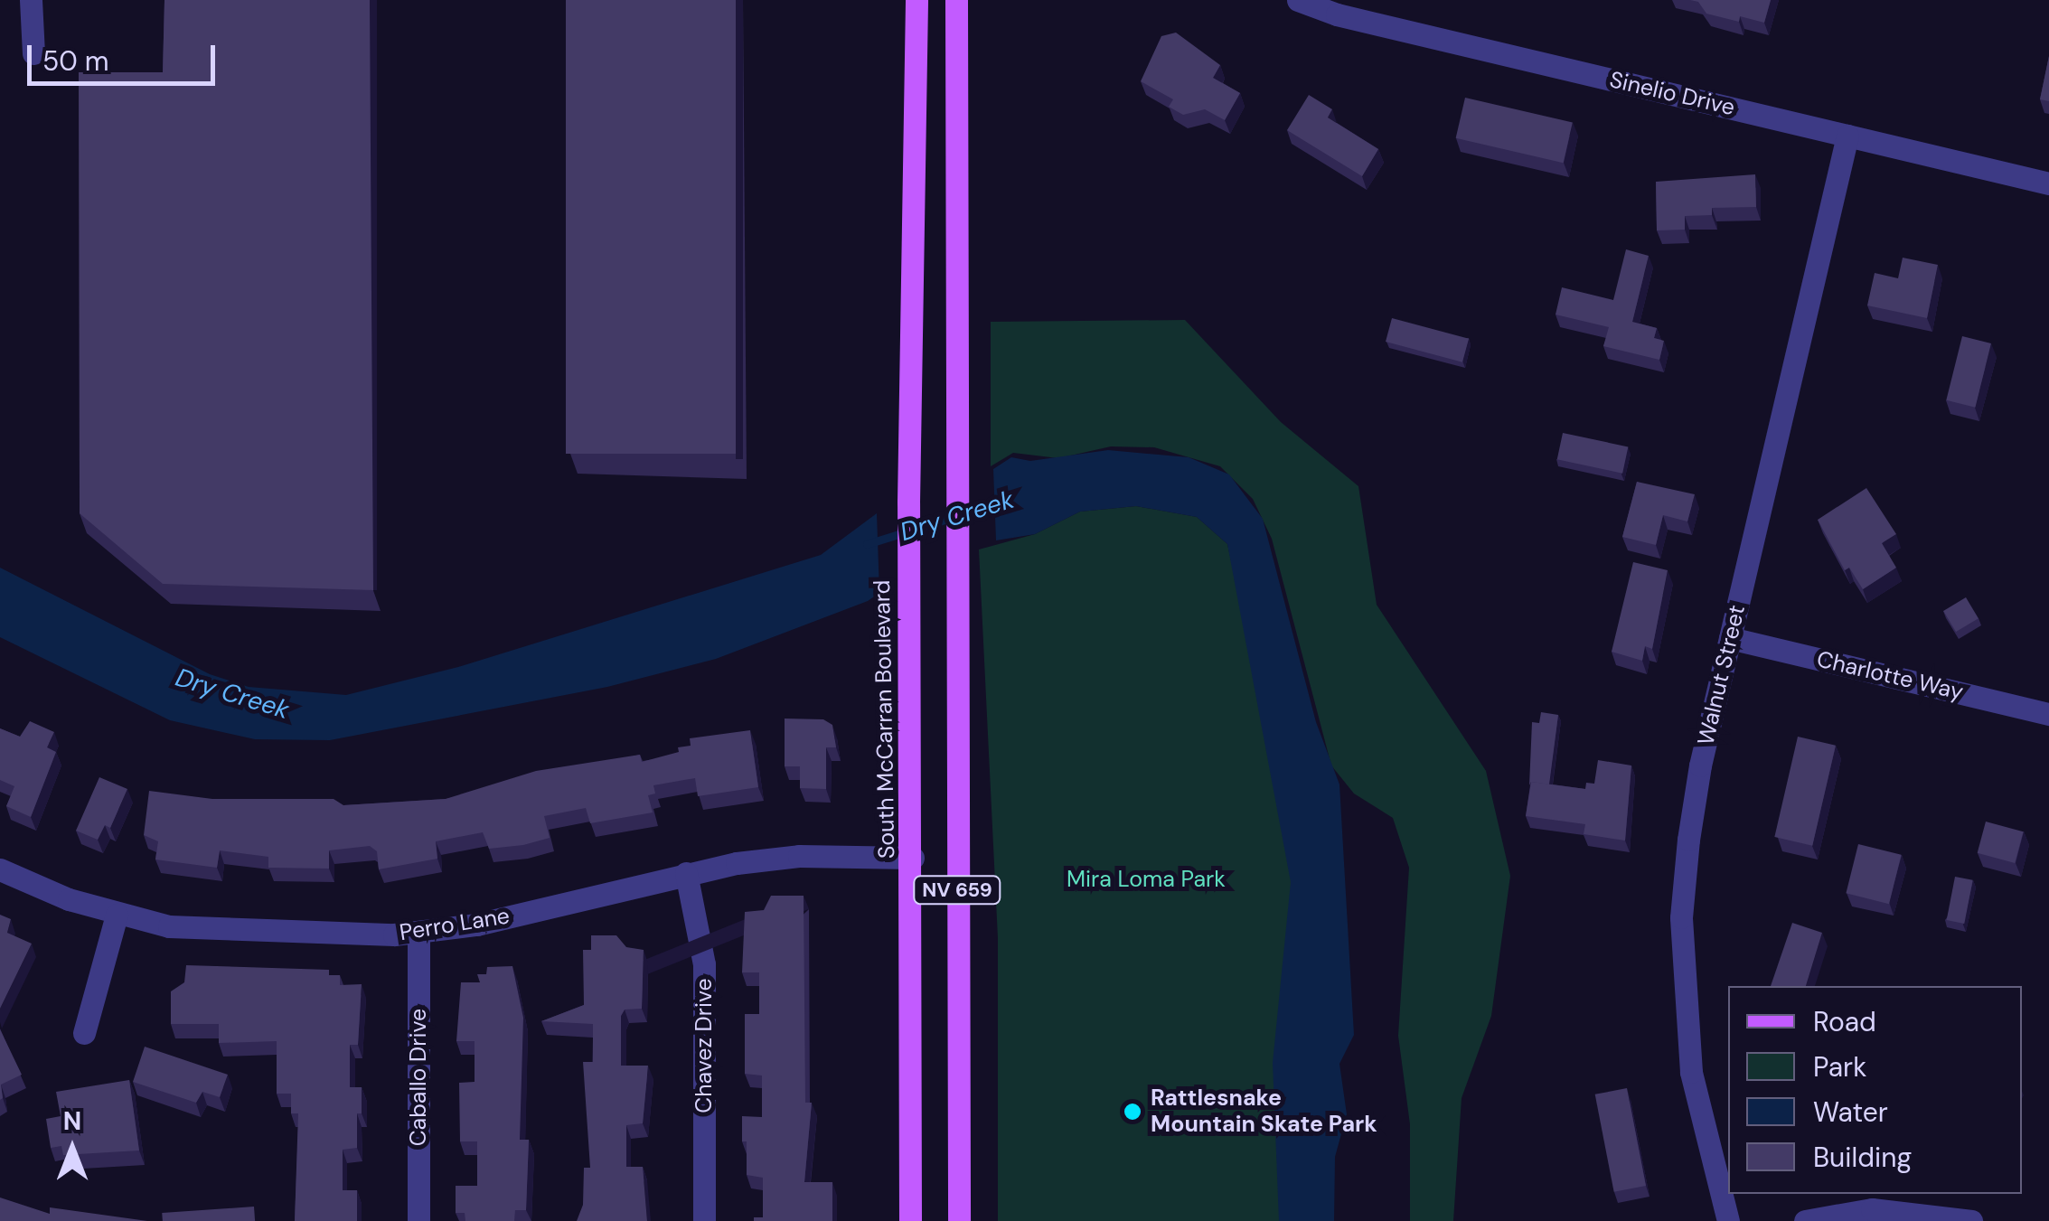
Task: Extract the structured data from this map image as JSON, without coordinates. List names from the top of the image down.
{
  "streets": {
    "main road": ["South McCarran Boulevard", "NV 659"],
    "street": [
      "Sinelio Drive",
      "Walnut Street",
      "Charlotte Way",
      "Perro Lane",
      "Chavez Drive",
      "Caballo Drive"
    ]
  },
  "crossings": [
    ["Sinelio Drive", "Walnut Street"],
    ["Walnut Street", "Charlotte Way"],
    ["South McCarran Boulevard", "Perro Lane"],
    ["Perro Lane", "Chavez Drive"],
    ["Perro Lane", "Caballo Drive"]
  ],
  "water": ["Dry Creek"],
  "parks": ["Mira Loma Park"],
  "places": ["Rattlesnake Mountain Skate Park"],
  "legend": [
    "Road",
    "Park",
    "Water",
    "Building"
  ],
  "scale_bar": "50 m",
  "north": "top"
}
